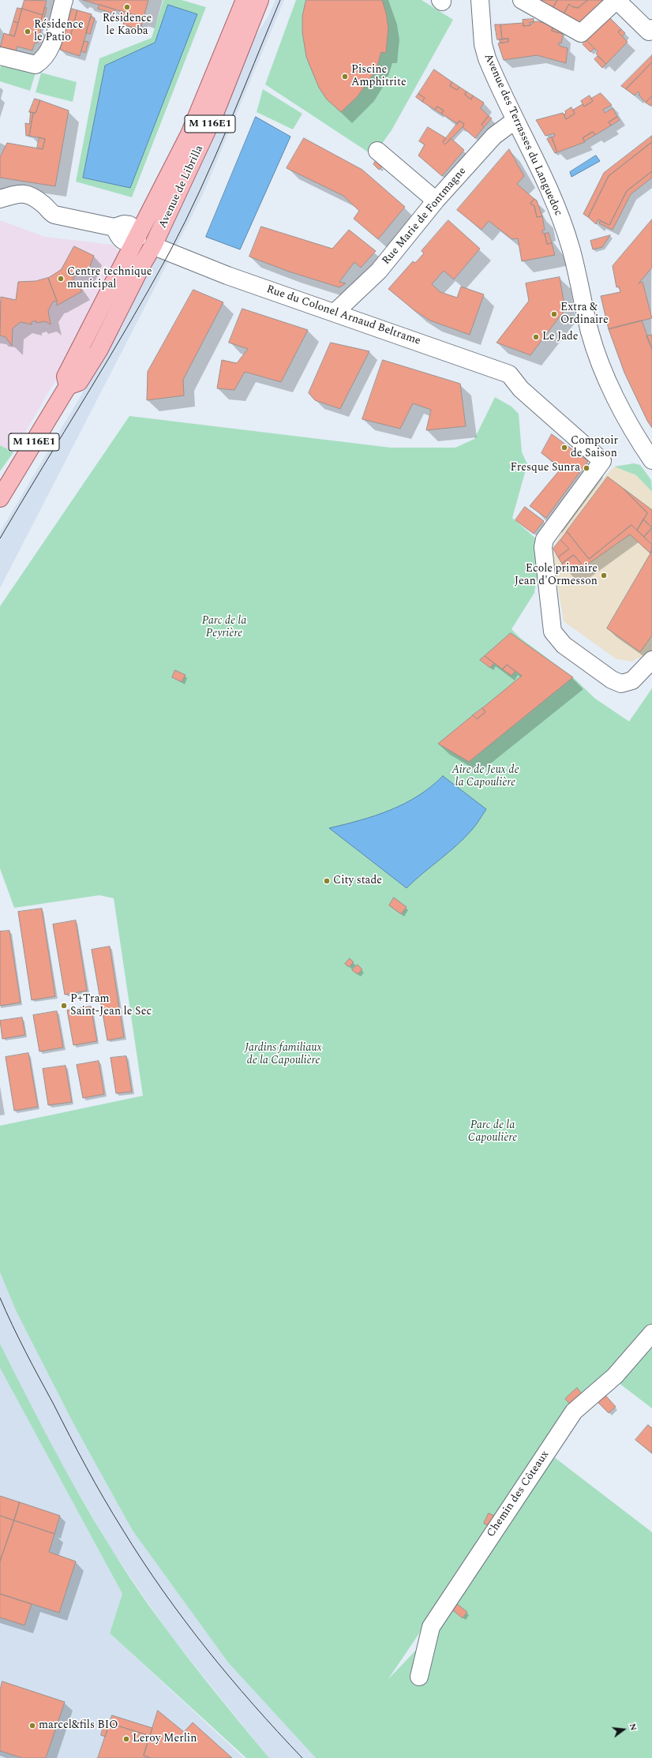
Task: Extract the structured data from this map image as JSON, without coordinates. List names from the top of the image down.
{
  "streets": {
    "main road": ["M 116E1", "Avenue de Librilla"],
    "street": [
      "Avenue des Terrasses du Languedoc",
      "Rue Marie de Fontmagne",
      "Rue du Colonel Arnaud Beltrame",
      "Chemin des Côteaux"
    ]
  },
  "crossings": [
    ["M 116E1", "Avenue de Librilla"],
    ["Avenue des Terrasses du Languedoc", "Rue Marie de Fontmagne"],
    ["Avenue de Librilla", "Rue du Colonel Arnaud Beltrame"],
    ["Rue Marie de Fontmagne", "Rue du Colonel Arnaud Beltrame"]
  ],
  "parks": [
    "Parc de la Peyrière",
    "Aire de Jeux de la Capoulière",
    "Jardins familiaux de la Capoulière",
    "Parc de la Capoulière"
  ],
  "places": [
    "Résidence le Kaoba",
    "Résidence le Patio",
    "Piscine Amphitrite",
    "Centre technique municipal",
    "Extra & Ordinaire",
    "Le Jade",
    "Comptoir de Saison",
    "Fresque Sunra",
    "Ecole primaire Jean d'Ormesson",
    "City stade",
    "P+Tram Saint-Jean le Sec",
    "marcel&fils BIO",
    "Leroy Merlin"
  ],
  "north": "right"
}
